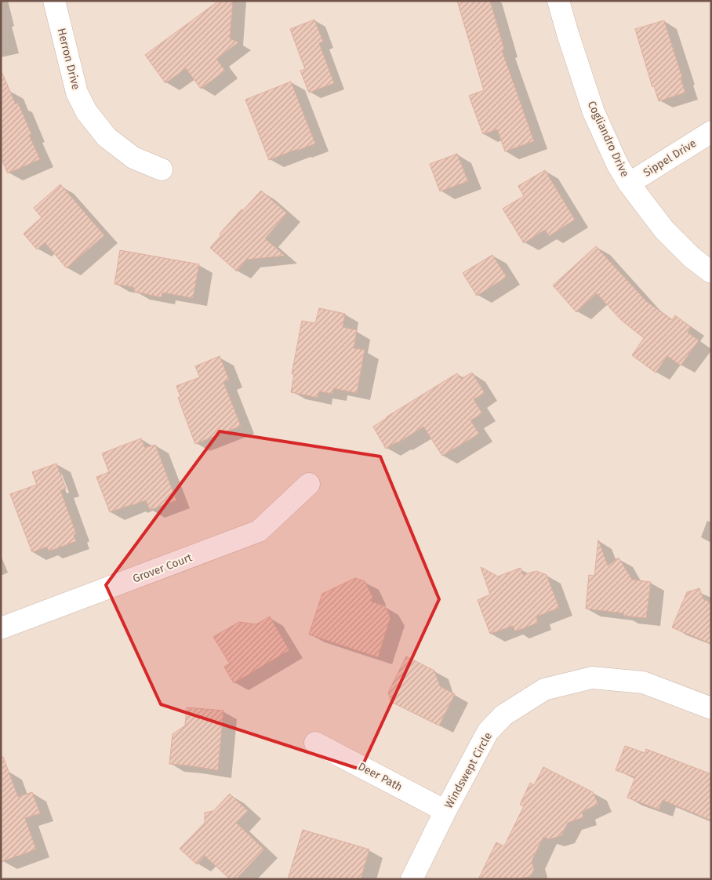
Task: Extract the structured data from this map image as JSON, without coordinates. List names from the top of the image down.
{
  "streets": {
    "street": [
      "Herron Drive",
      "Cogliandro Drive",
      "Sippel Drive",
      "Grover Court",
      "Windswept Circle",
      "Deer Path"
    ]
  },
  "crossings": [
    ["Cogliandro Drive", "Sippel Drive"],
    ["Windswept Circle", "Deer Path"]
  ]
}
